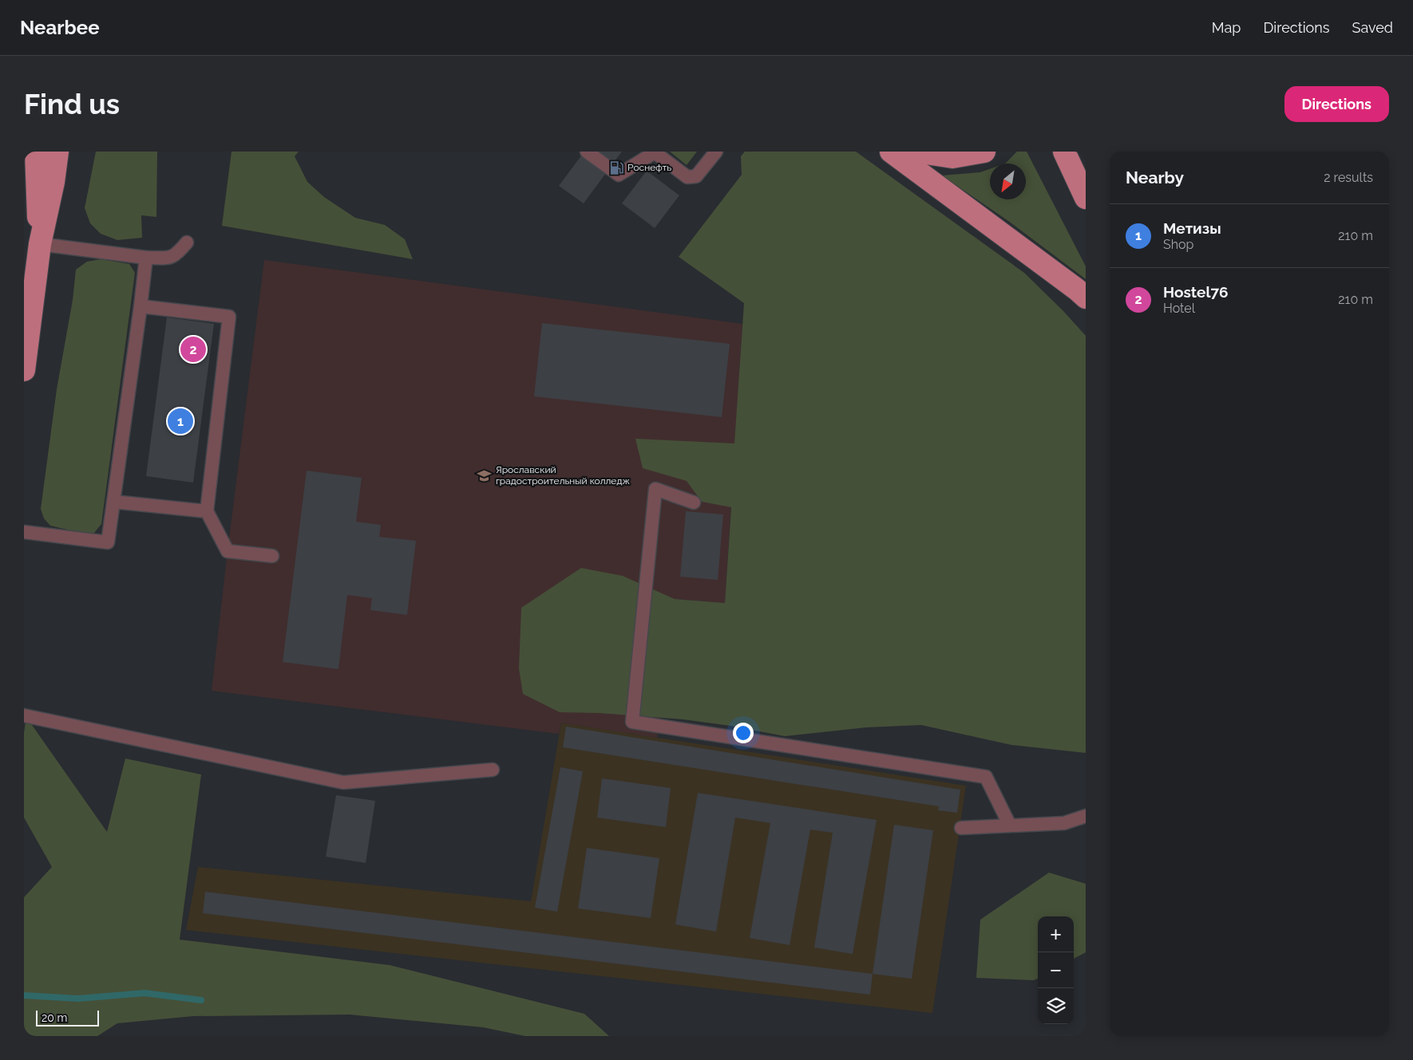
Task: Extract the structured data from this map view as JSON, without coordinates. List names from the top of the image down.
{
  "places": {
    "fuel station": ["Роснефть"],
    "school or university": ["Ярославский градостроительный колледж"]
  },
  "scale_bar": "20 m",
  "north": "bottom left",
  "page": {
    "header": "Nearbee",
    "nav": ["Map", "Directions", "Saved"],
    "buttons": "Directions",
    "title": "Find us",
    "heading": ["Nearby", "2 results"],
    "list": [
      {
        "mark": "1",
        "name": "Метизы",
        "note": "Shop",
        "value": "210 m"
      },
      {
        "mark": "2",
        "name": "Hostel76",
        "note": "Hotel",
        "value": "210 m"
      }
    ],
    "pins": ["2", "1"],
    "map_buttons": ["+", "−"],
    "scale": "20 m"
  }
}
